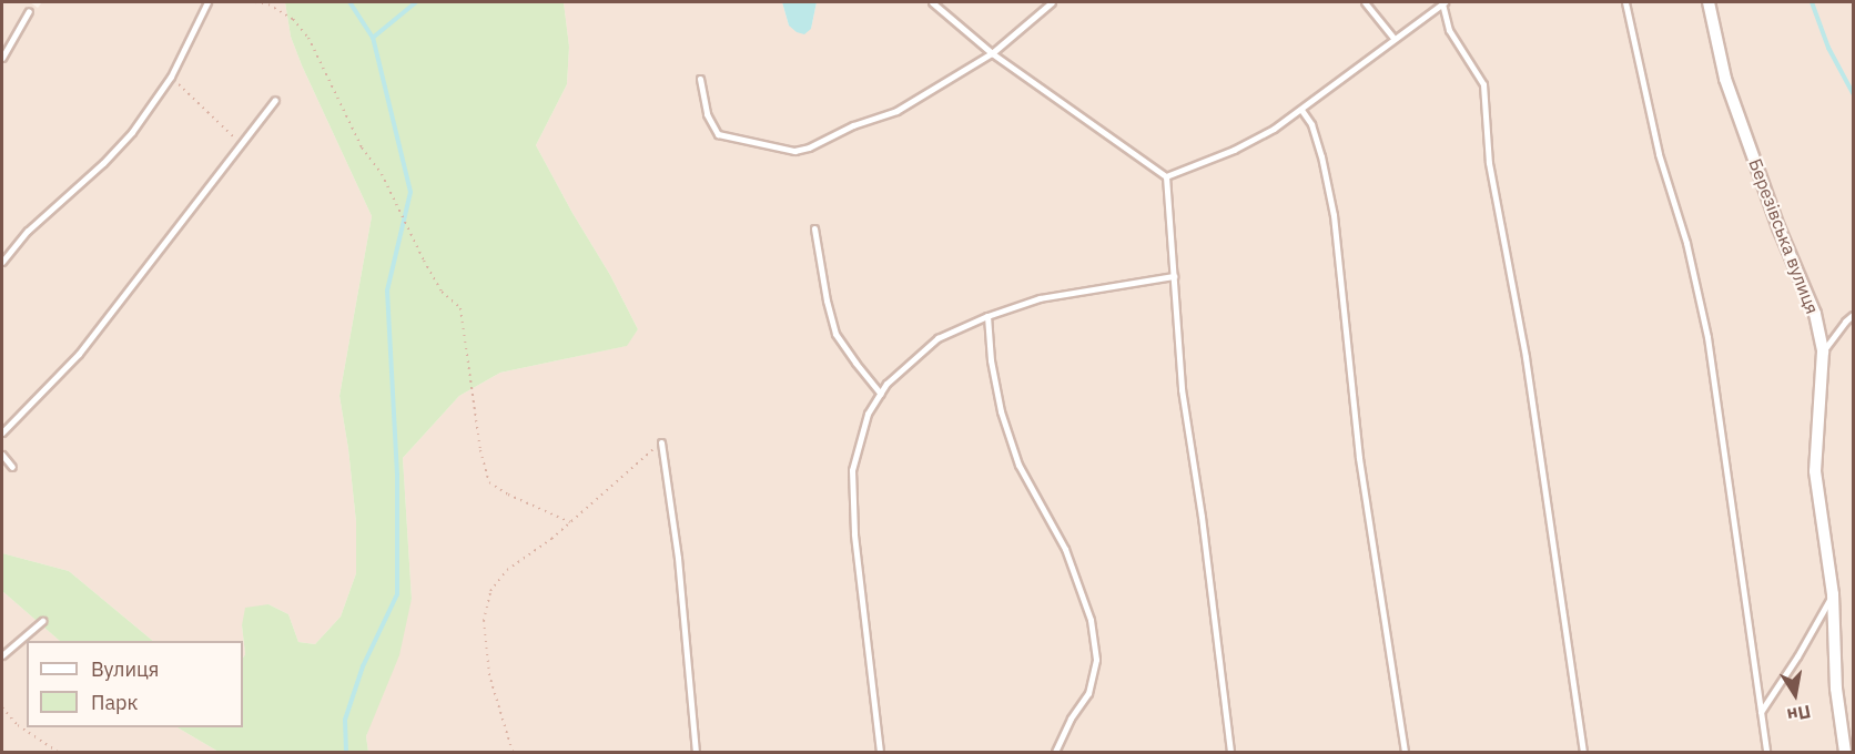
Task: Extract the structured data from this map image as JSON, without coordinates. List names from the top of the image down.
{
  "streets": {
    "street": ["Березівська вулиця"]
  },
  "legend": ["Вулиця", "Парк"],
  "north": "bottom"
}
